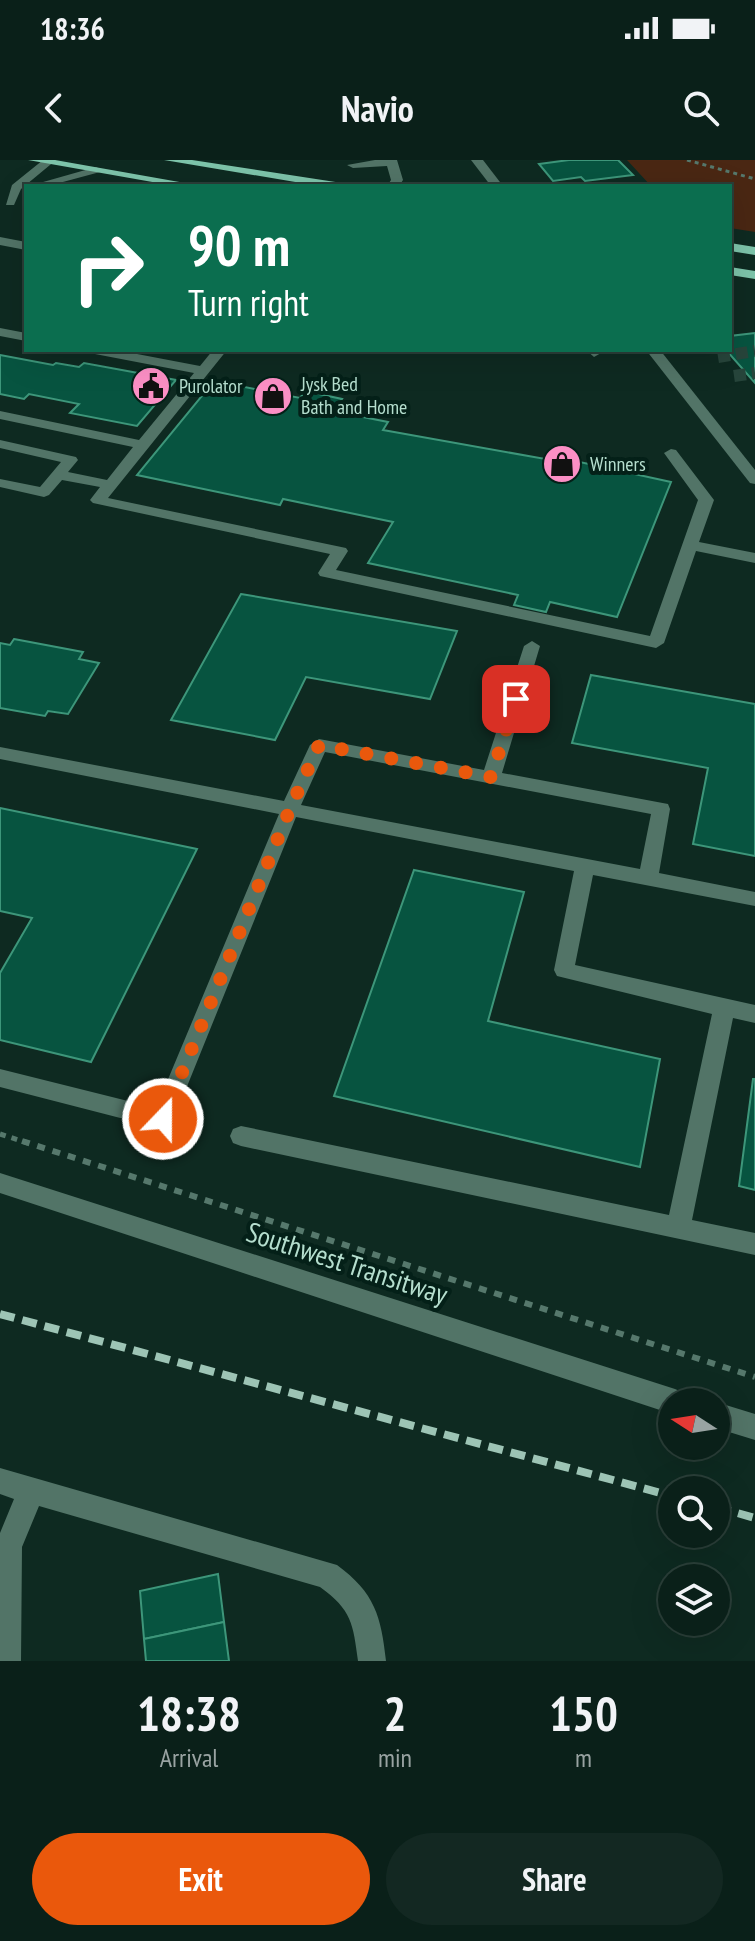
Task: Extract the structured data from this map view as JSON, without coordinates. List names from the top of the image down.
{
  "streets": {
    "street": ["Southwest Transitway"]
  },
  "places": {
    "public building": ["Purolator"],
    "shop": ["Jysk Bed Bath and Home", "Winners"]
  },
  "north": "left",
  "page": {
    "status": "18:36",
    "header": "Navio",
    "turn": ["90 m", "Turn right"],
    "eta": [
      "18:38",
      "Arrival",
      "2",
      "min",
      "150",
      "m"
    ],
    "buttons": ["Exit", "Share"]
  }
}
